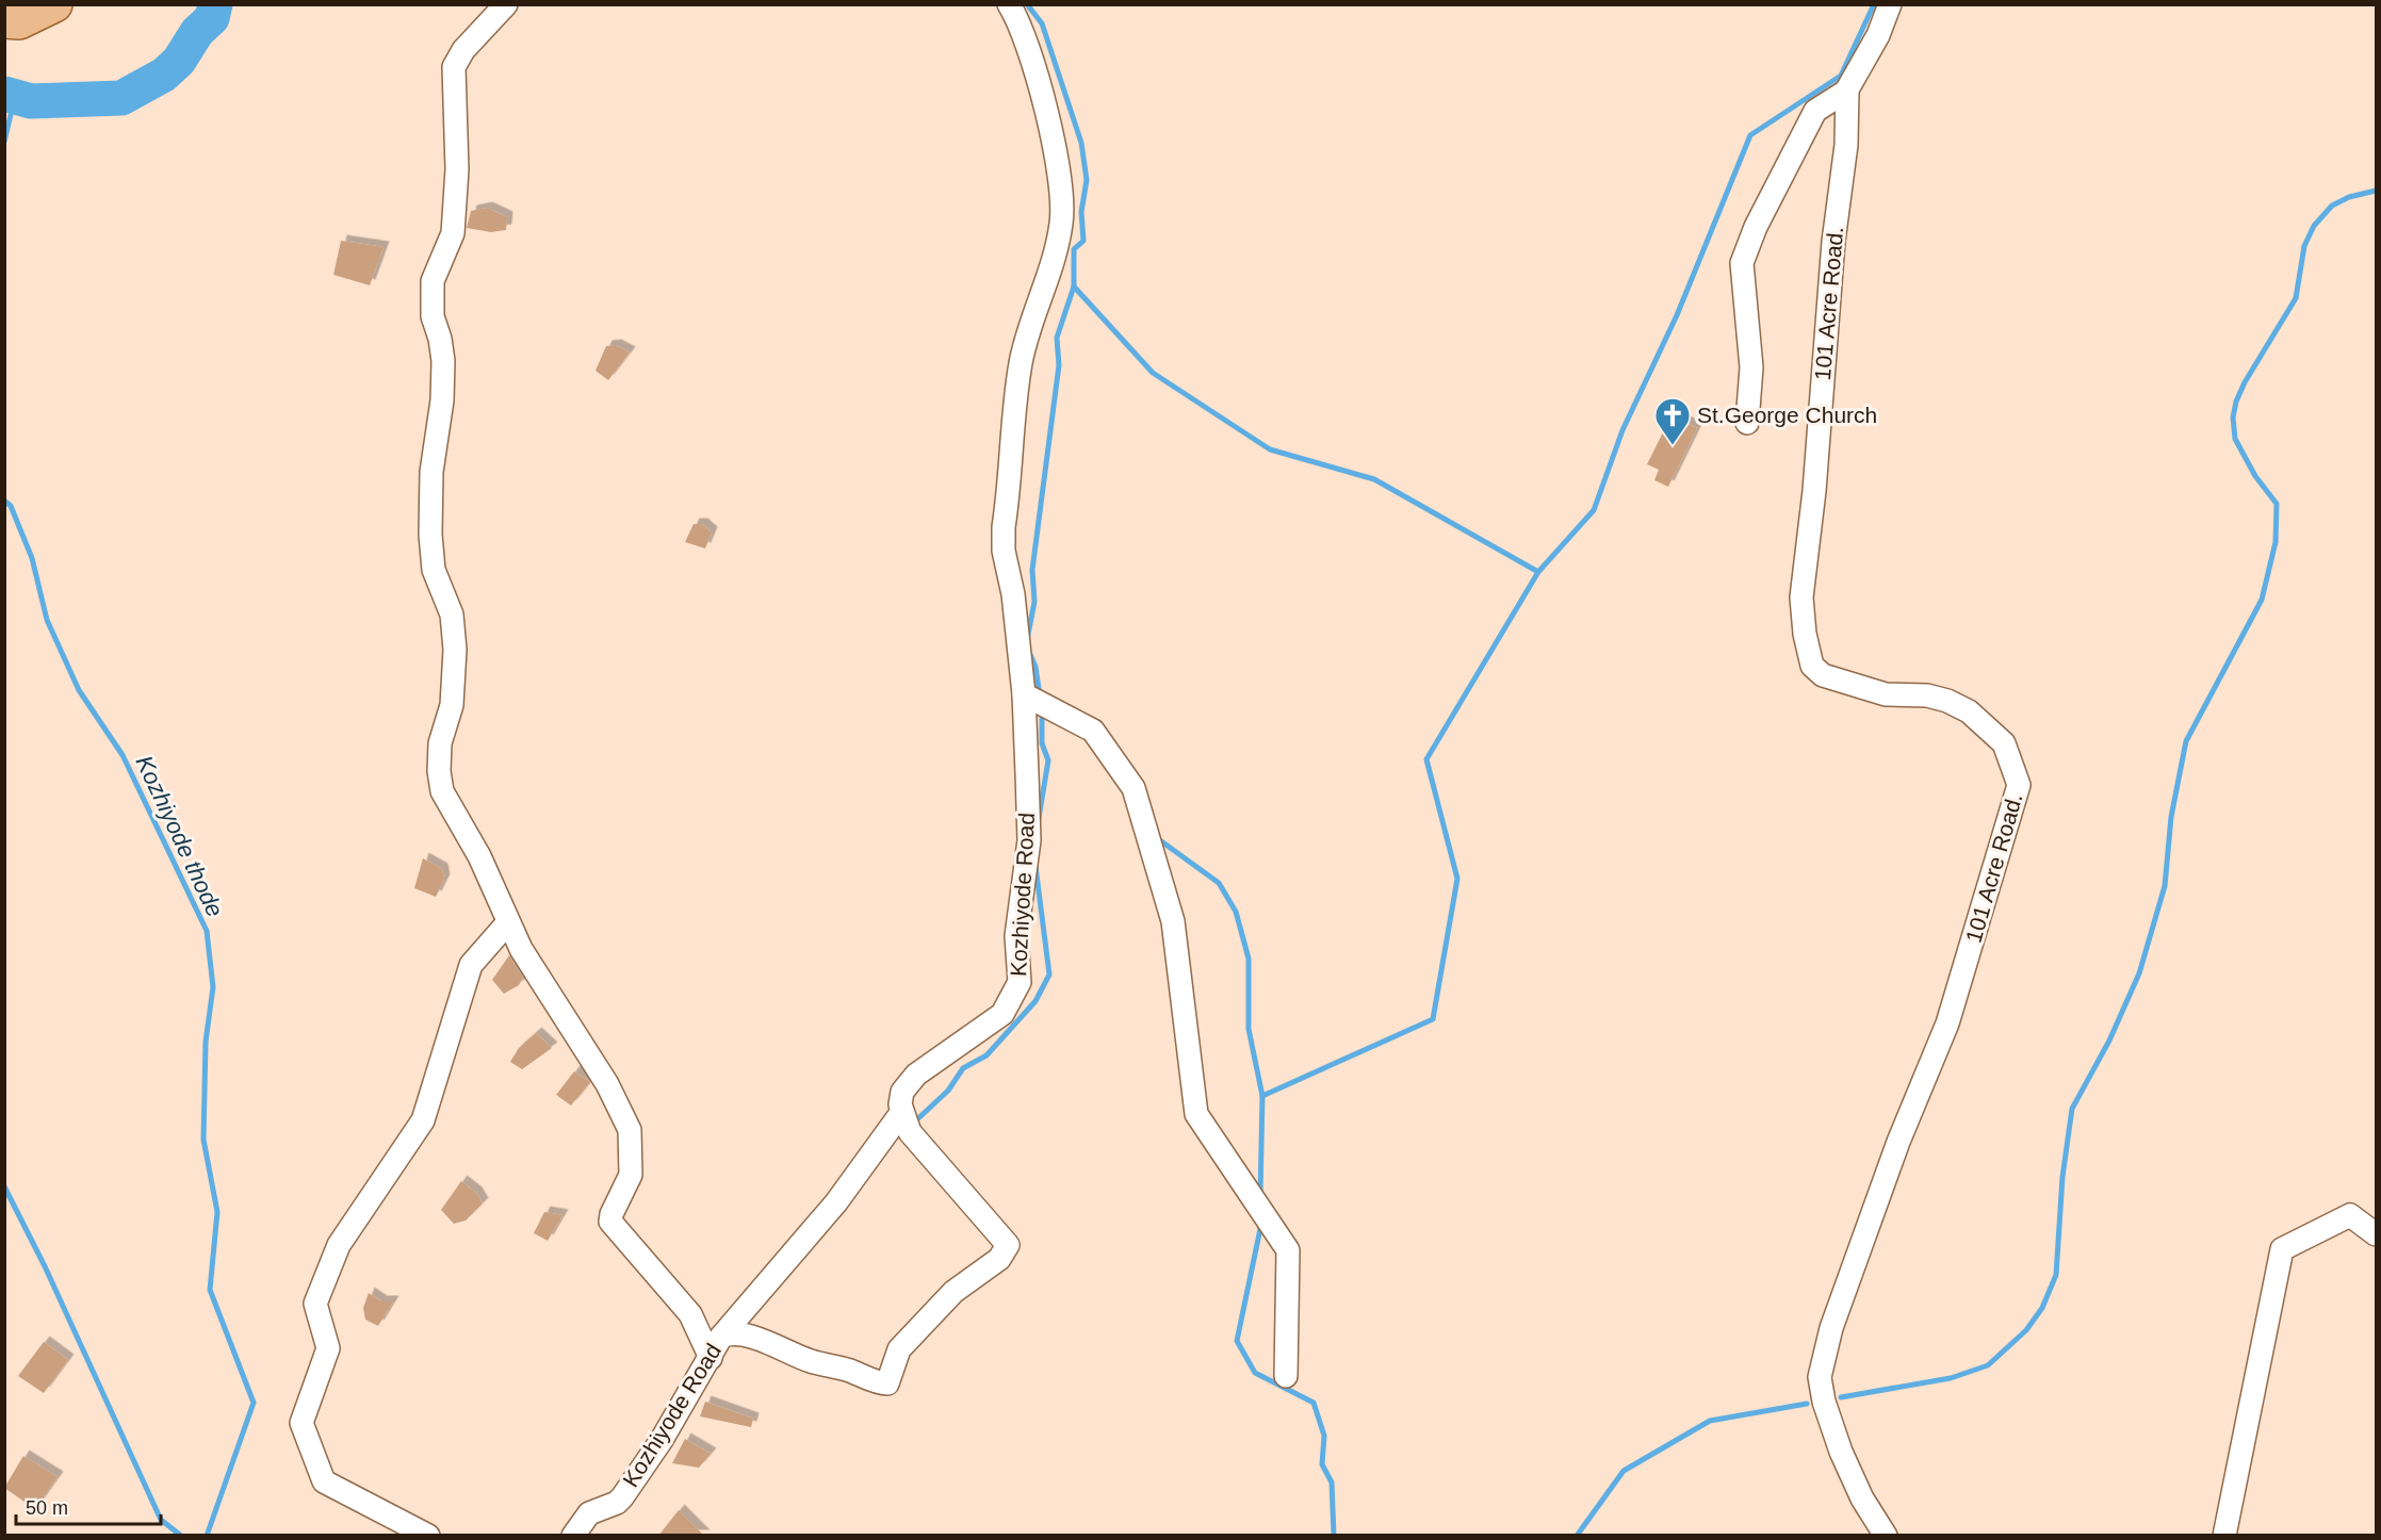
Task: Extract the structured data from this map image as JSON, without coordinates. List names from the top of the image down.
{
  "streets": {
    "street": ["101 Acre Road.", "Kozhiyode Road"]
  },
  "water": ["Kozhiyode thode"],
  "places": {
    "church": ["St.George Church"]
  },
  "scale_bar": "50 m"
}
